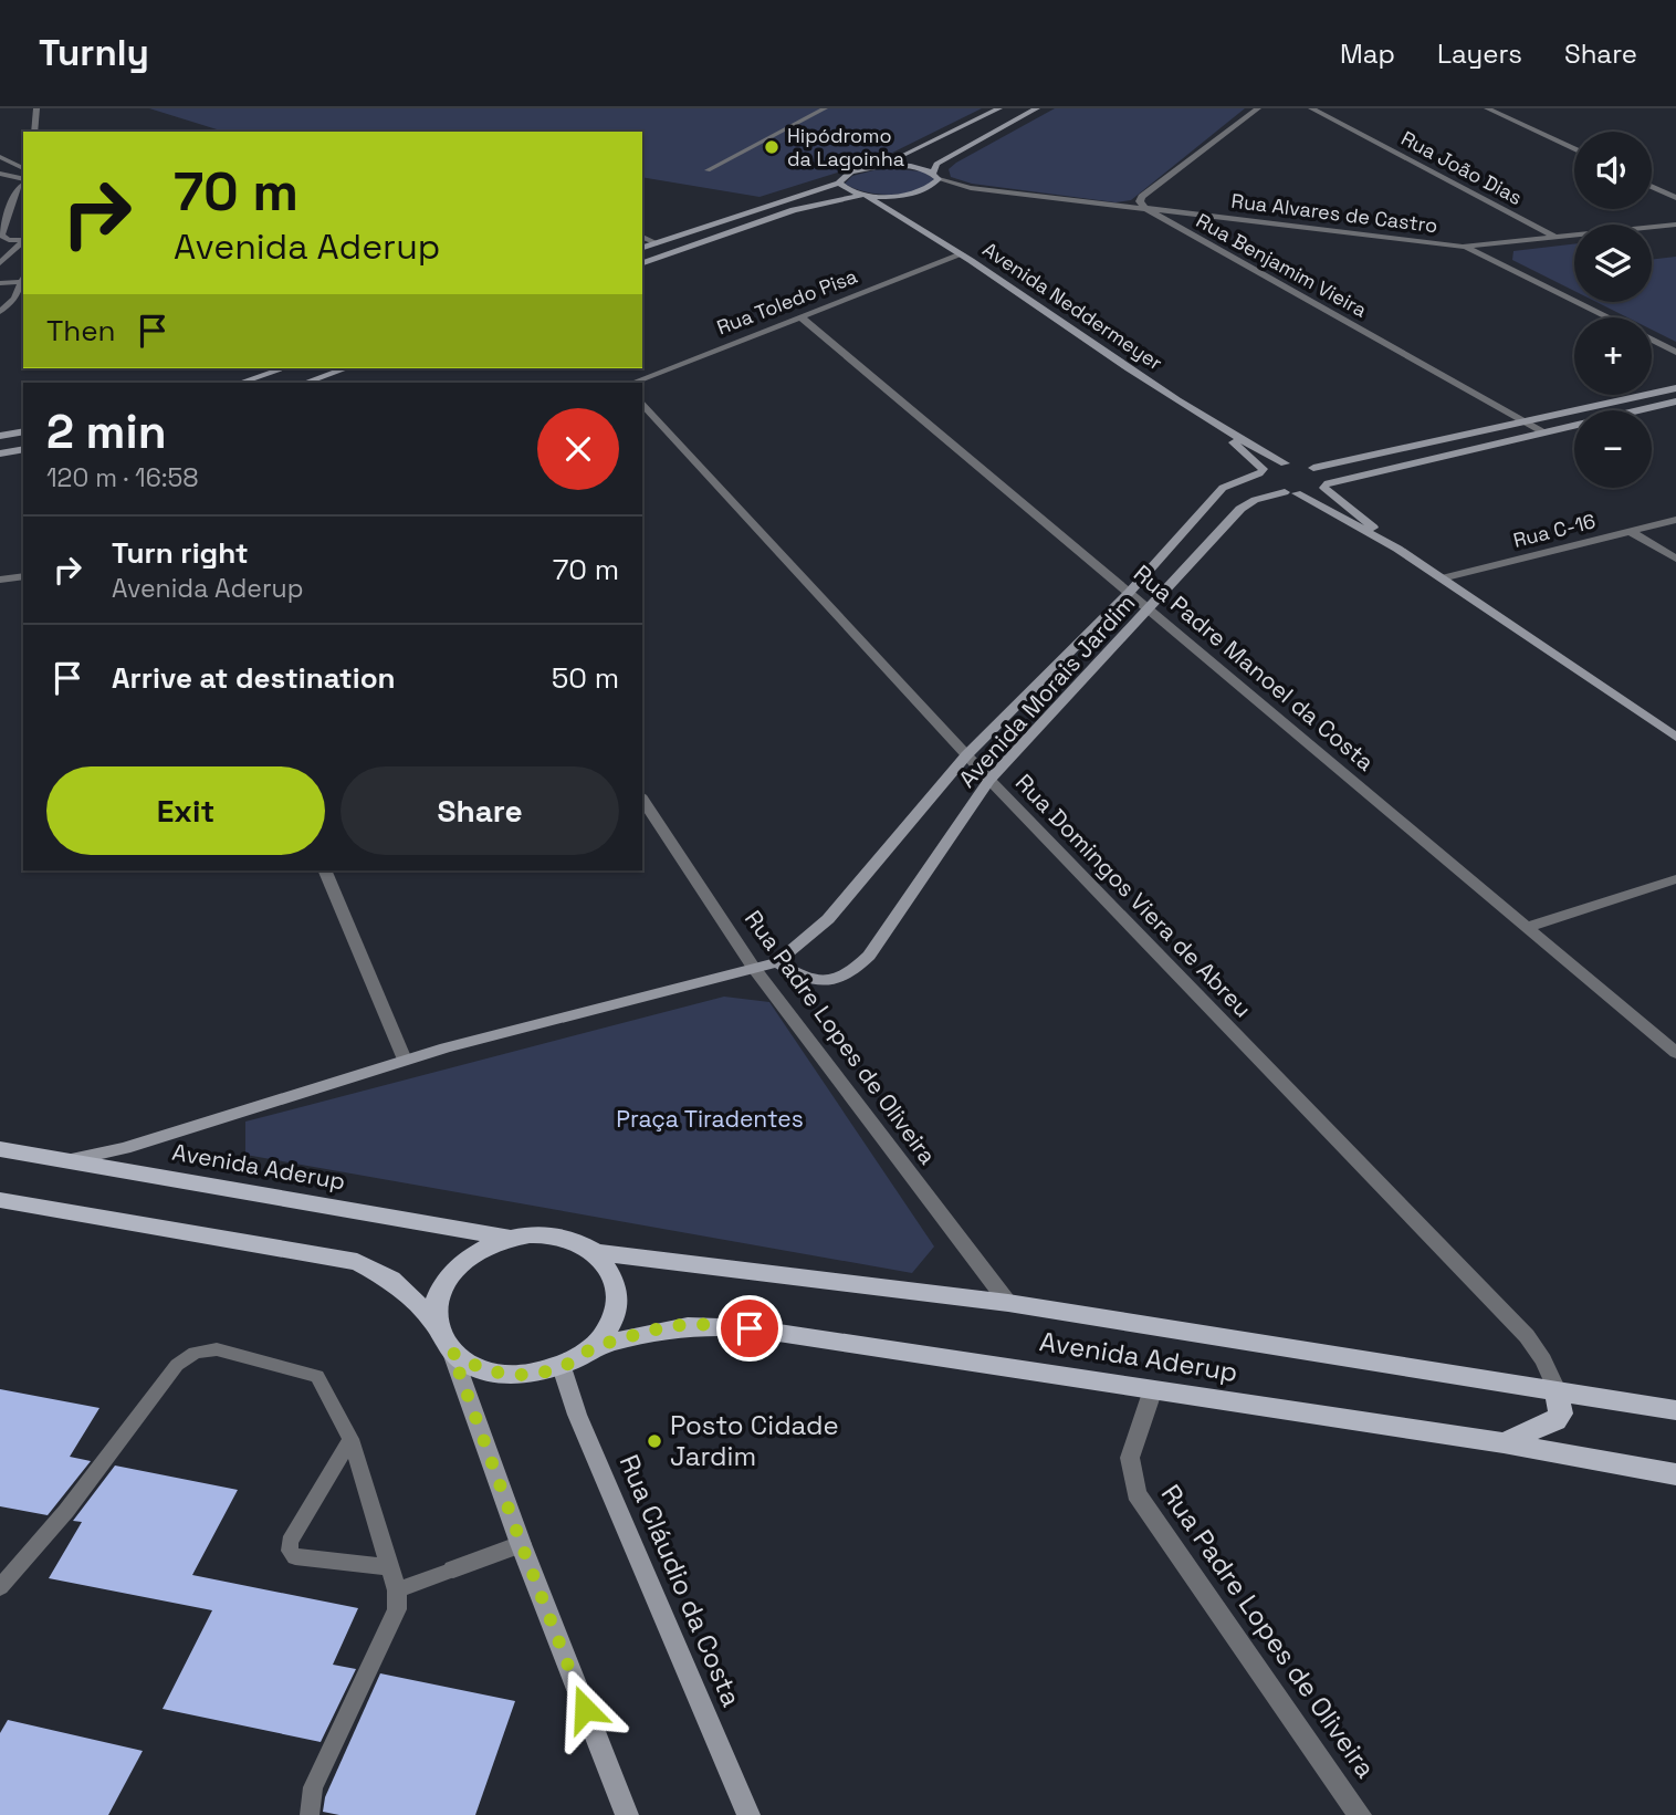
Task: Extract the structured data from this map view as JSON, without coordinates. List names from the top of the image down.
{
  "streets": {
    "main road": [
      "Avenida Neddermeyer",
      "Avenida Morais Jardim",
      "Avenida Aderup",
      "Rua Cláudio da Costa"
    ],
    "street": [
      "Rua João Dias",
      "Rua Alvares de Castro",
      "Rua Benjamim Vieira",
      "Rua Toledo Pisa",
      "Rua C-16",
      "Rua Padre Manoel da Costa",
      "Rua Domingos Viera de Abreu",
      "Rua Padre Lopes de Oliveira"
    ]
  },
  "crossings": [
    ["Rua Alvares de Castro", "Rua Benjamim Vieira"],
    ["Rua Benjamim Vieira", "Avenida Morais Jardim"],
    ["Rua Toledo Pisa", "Avenida Neddermeyer"],
    ["Rua Toledo Pisa", "Rua Padre Manoel da Costa"],
    ["Avenida Neddermeyer", "Avenida Morais Jardim"],
    ["Rua Padre Manoel da Costa", "Avenida Morais Jardim"],
    ["Avenida Morais Jardim", "Rua Domingos Viera de Abreu"],
    ["Rua Domingos Viera de Abreu", "Avenida Aderup"],
    ["Rua Padre Lopes de Oliveira", "Avenida Aderup"],
    ["Avenida Aderup", "Rua Cláudio da Costa"]
  ],
  "parks": ["Praça Tiradentes"],
  "places": ["Hipódromo da Lagoinha", "Posto Cidade Jardim"],
  "page": {
    "header": "Turnly",
    "nav": ["Map", "Layers", "Share"],
    "map_buttons": ["+", "−"],
    "turn": ["70 m", "Avenida Aderup"],
    "then": "Then",
    "heading": ["2 min", "120 m · 16:58"],
    "list": [
      {
        "name": "Turn right",
        "note": "Avenida Aderup",
        "value": "70 m"
      },
      {
        "name": "Arrive at destination",
        "value": "50 m"
      }
    ],
    "buttons": ["Exit", "Share"]
  }
}
